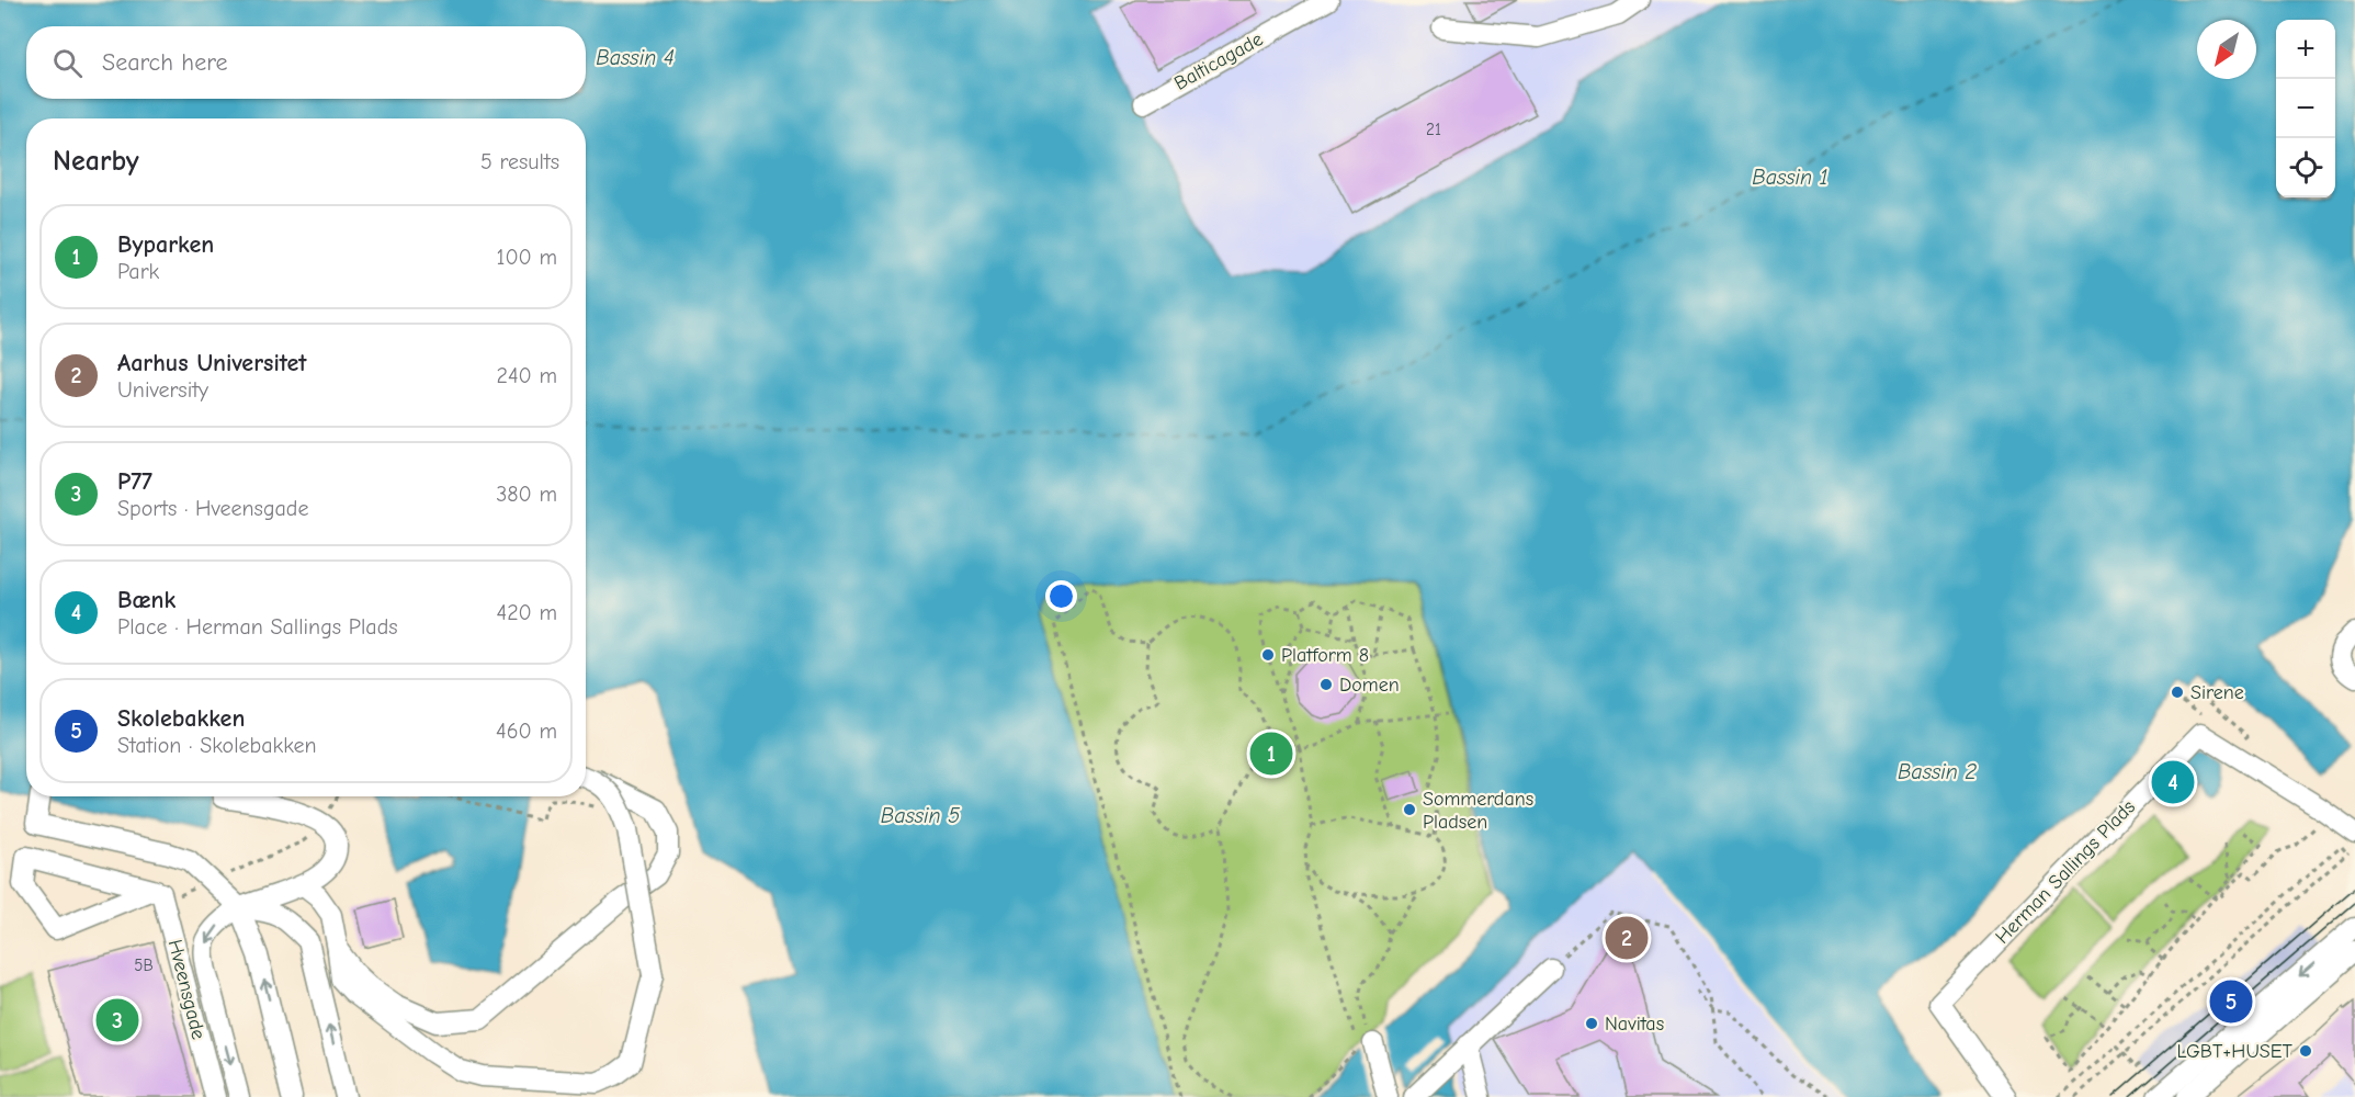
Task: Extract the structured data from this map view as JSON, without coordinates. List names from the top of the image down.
{
  "streets": {
    "street": ["Balticagade", "Herman Sallings Plads", "Hveensgade"]
  },
  "water": [
    "Bassin 4",
    "Bassin 1",
    "Bassin 2",
    "Bassin 5"
  ],
  "places": [
    "Platform 8",
    "Domen",
    "Sirene",
    "Sommerdans Pladsen",
    "Navitas",
    "LGBT+HUSET"
  ],
  "house_numbers": ["21", "5B"],
  "north": "bottom left",
  "page": {
    "map_buttons": ["+", "−"],
    "search": "Search here",
    "heading": ["Nearby", "5 results"],
    "list": [
      {
        "mark": "1",
        "name": "Byparken",
        "note": "Park",
        "value": "100 m"
      },
      {
        "mark": "2",
        "name": "Aarhus Universitet",
        "note": "University",
        "value": "240 m"
      },
      {
        "mark": "3",
        "name": "P77",
        "note": "Sports · Hveensgade",
        "value": "380 m"
      },
      {
        "mark": "4",
        "name": "Bænk",
        "note": "Place · Herman Sallings Plads",
        "value": "420 m"
      },
      {
        "mark": "5",
        "name": "Skolebakken",
        "note": "Station · Skolebakken",
        "value": "460 m"
      }
    ],
    "pins": [
      "1",
      "4",
      "2",
      "5",
      "3"
    ]
  }
}
